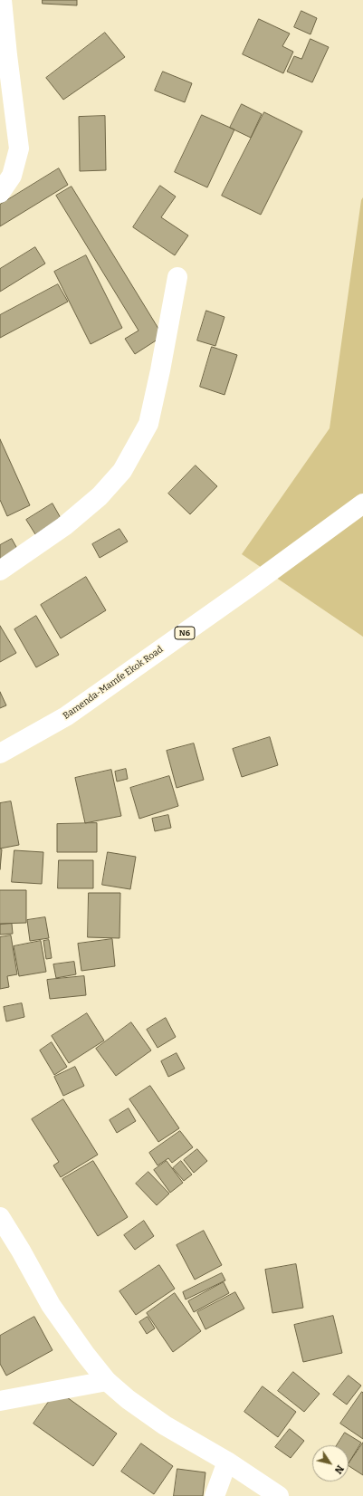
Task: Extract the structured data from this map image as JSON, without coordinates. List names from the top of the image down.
{
  "streets": {
    "main road": ["N6", "Bamenda-Mamfe Ekok Road"]
  },
  "north": "bottom right"
}
